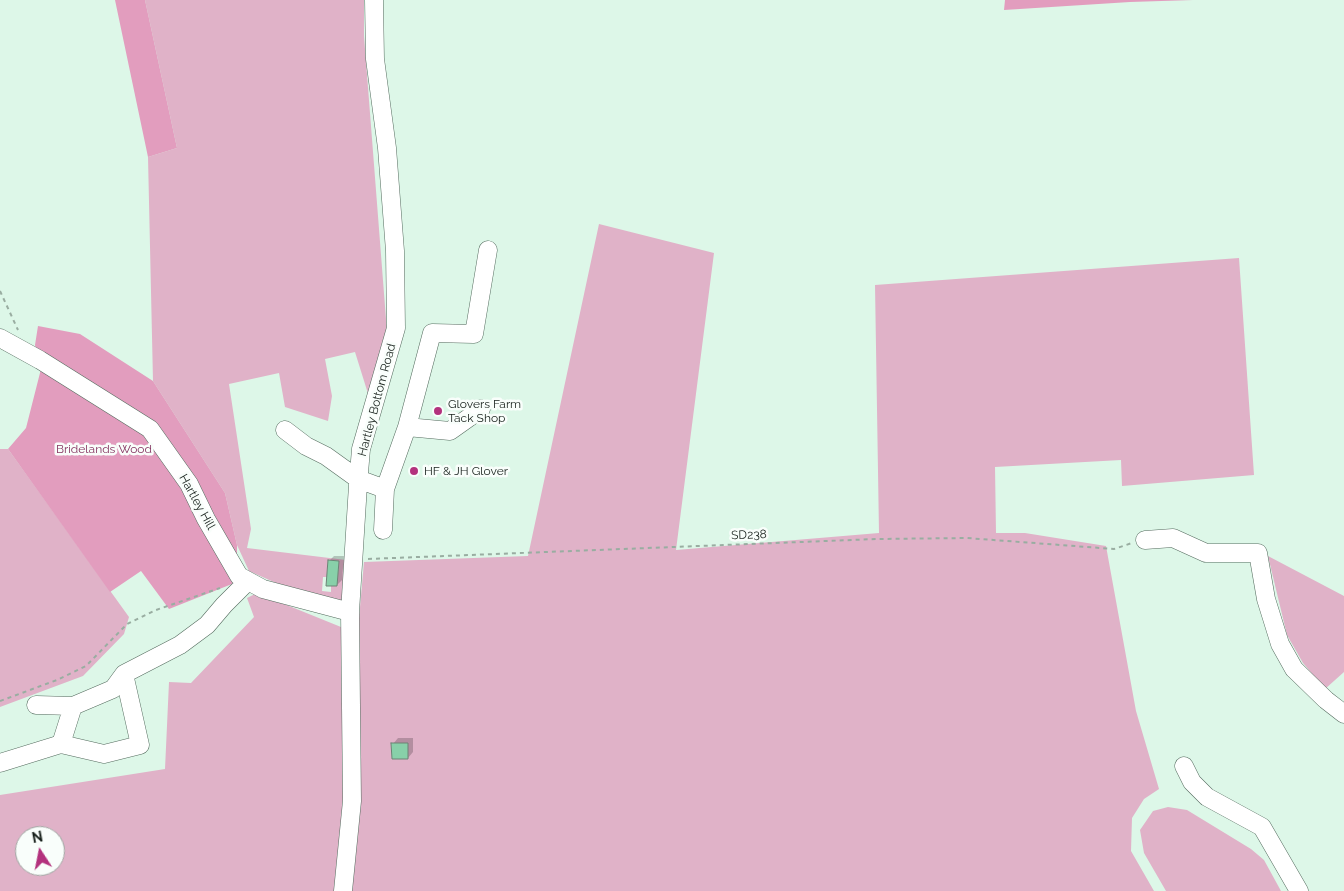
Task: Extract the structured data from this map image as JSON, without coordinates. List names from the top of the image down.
{
  "streets": {
    "street": ["Hartley Bottom Road", "Hartley Hill"],
    "path": ["SD238"]
  },
  "crossings": [
    ["Hartley Bottom Road", "SD238"]
  ],
  "parks": ["Bridelands Wood"],
  "places": ["Glovers Farm Tack Shop", "HF & JH Glover"],
  "north": "top"
}
